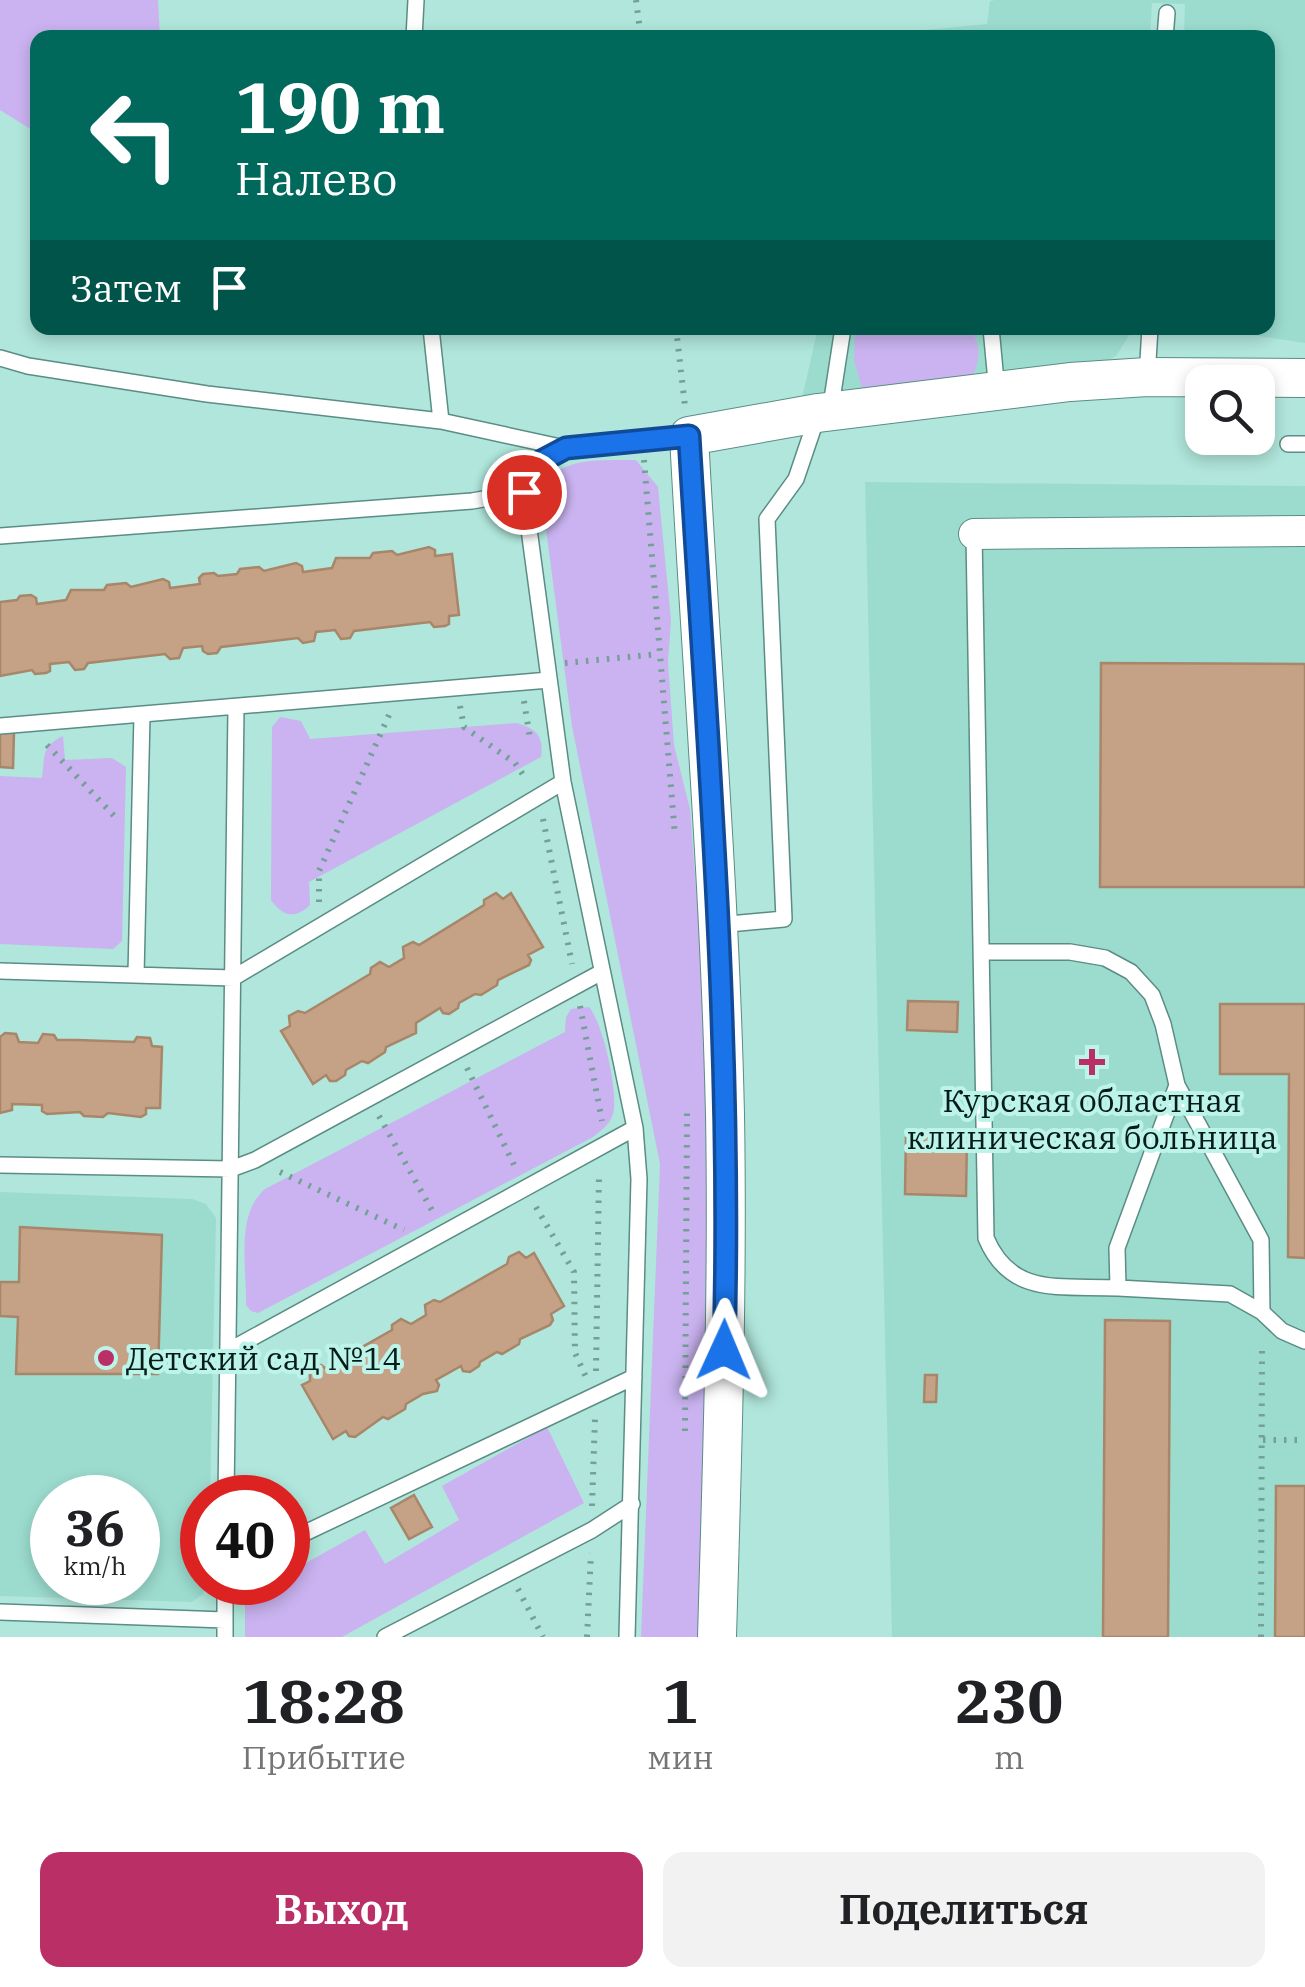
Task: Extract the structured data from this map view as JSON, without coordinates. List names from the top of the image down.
{
  "places": {
    "health": ["Курская областная клиническая больница"],
    "other": ["Детский сад №14"]
  },
  "page": {
    "turn": ["190 m", "Налево"],
    "then": "Затем",
    "speed": "36 km/h",
    "limit": "40",
    "eta": [
      "18:28",
      "Прибытие",
      "1",
      "мин",
      "230",
      "m"
    ],
    "buttons": ["Выход", "Поделиться"]
  }
}
